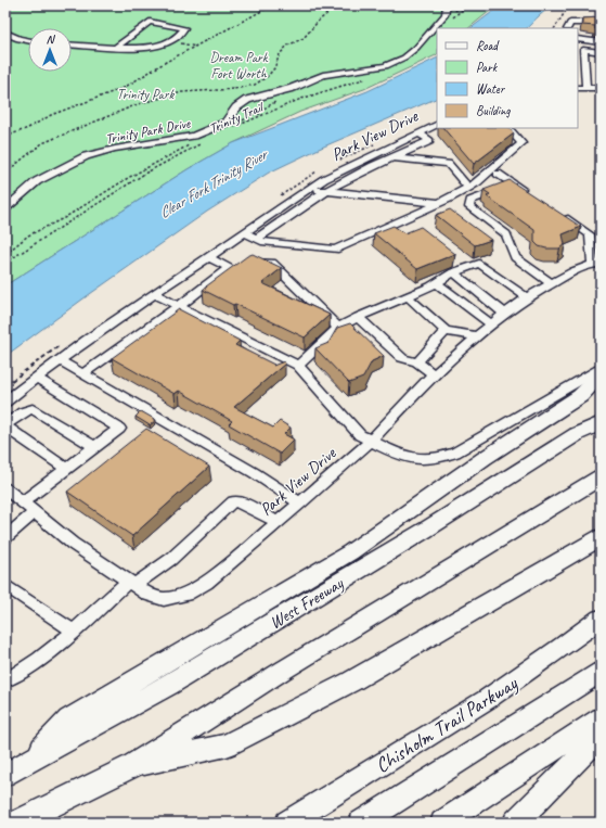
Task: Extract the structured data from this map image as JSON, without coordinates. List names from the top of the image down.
{
  "streets": {
    "highway": ["West Freeway", "Chisholm Trail Parkway"],
    "street": ["Trinity Park Drive", "Park View Drive"],
    "path": ["Trinity Trail"]
  },
  "water": ["Clear Fork Trinity River"],
  "parks": ["Dream Park Fort Worth", "Trinity Park"],
  "legend": [
    "Road",
    "Park",
    "Water",
    "Building"
  ],
  "north": "top"
}
